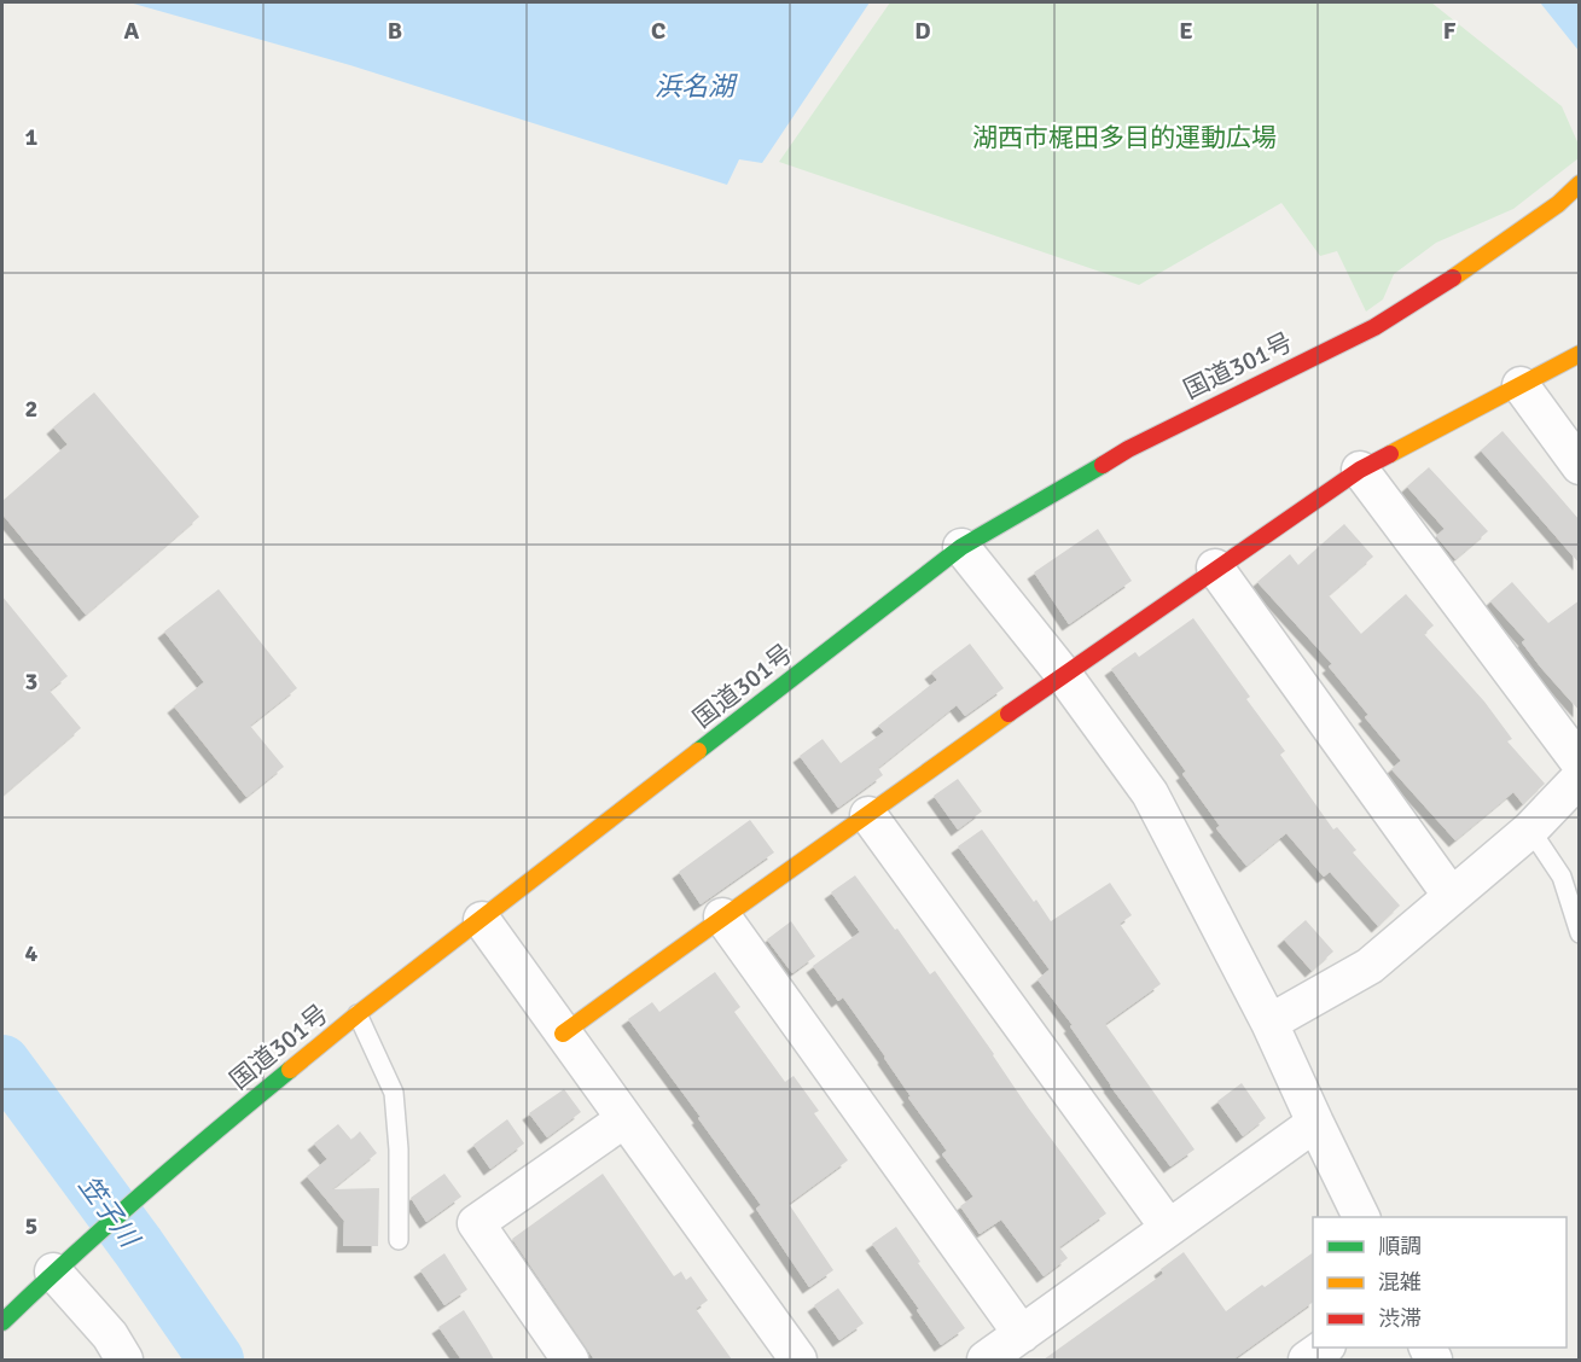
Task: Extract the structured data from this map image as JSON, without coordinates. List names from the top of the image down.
{
  "streets": {
    "main road": ["国道301号"]
  },
  "water": ["浜名湖", "笠子川"],
  "parks": ["湖西市梶田多目的運動広場"],
  "legend": ["順調", "混雑", "渋滞"],
  "grid": {
    "columns": [
      "A",
      "B",
      "C",
      "D",
      "E",
      "F"
    ],
    "rows": [
      "1",
      "2",
      "3",
      "4",
      "5"
    ]
  }
}
